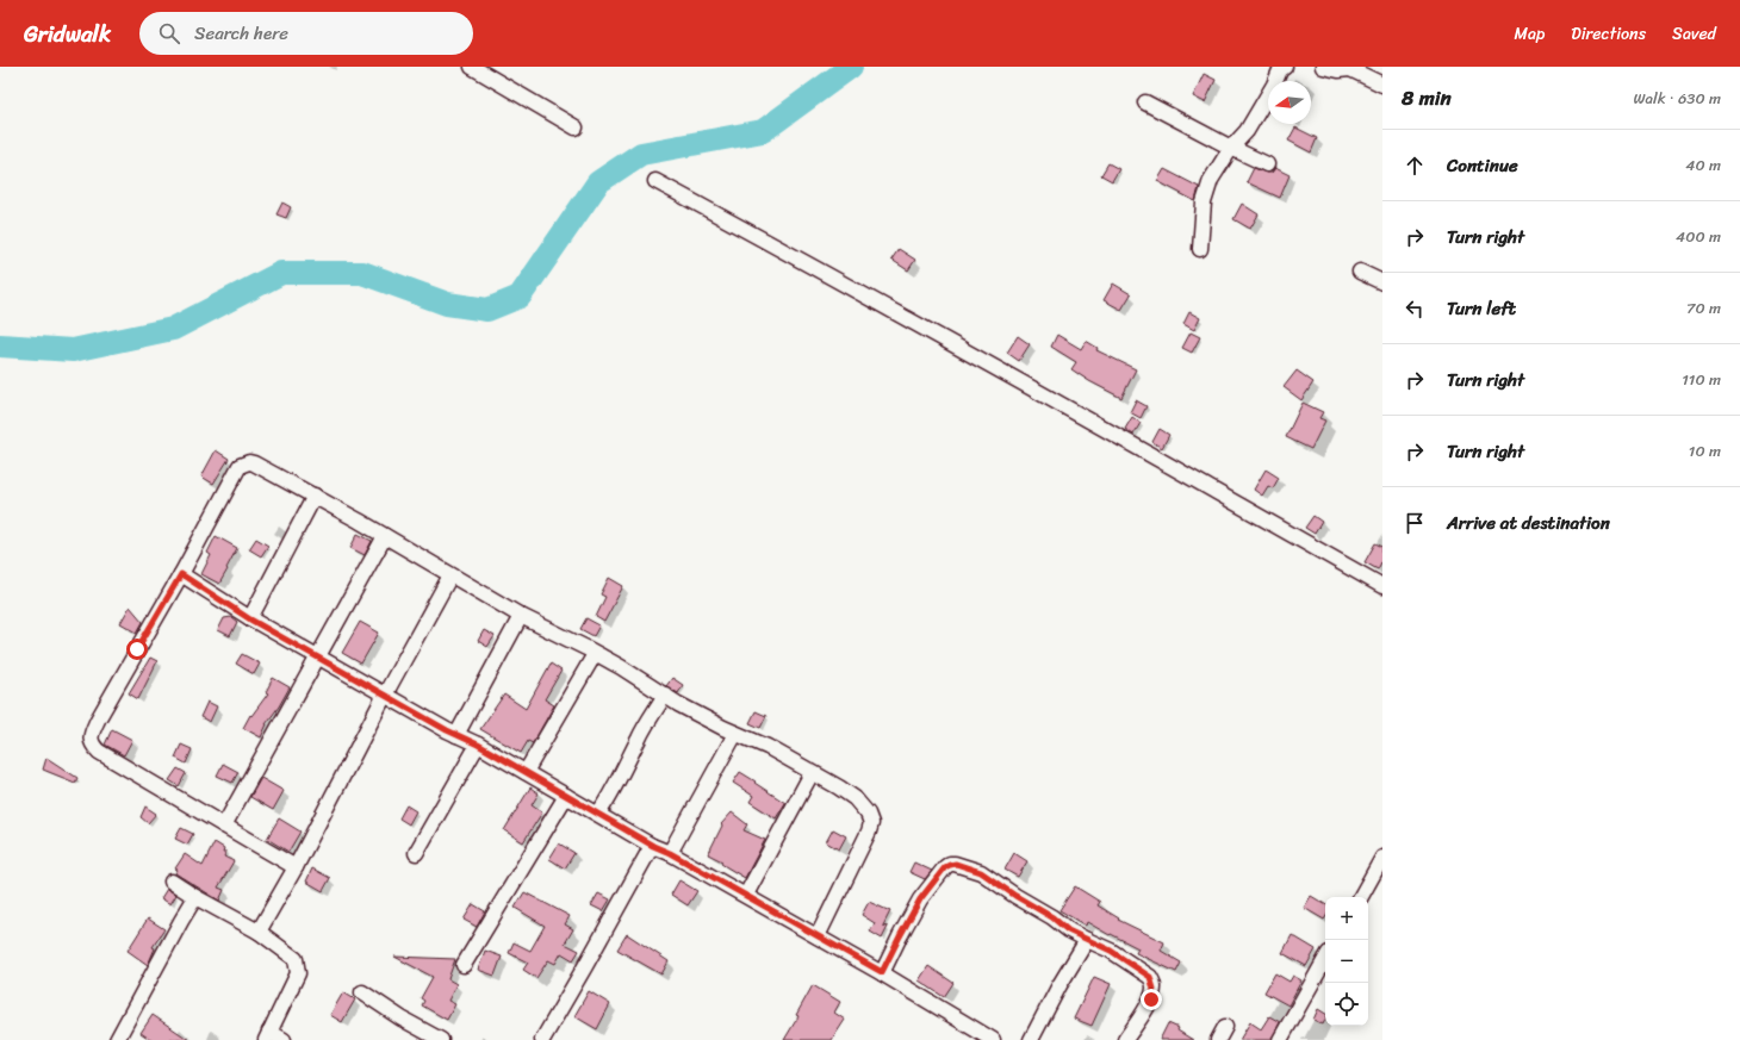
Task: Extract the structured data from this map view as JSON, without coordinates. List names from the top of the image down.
{
  "north": "left",
  "page": {
    "header": "Gridwalk",
    "search": "Search here",
    "nav": ["Map", "Directions", "Saved"],
    "heading": ["8 min", "Walk · 630 m"],
    "list": [
      ["Continue", "40 m"],
      ["Turn right", "400 m"],
      ["Turn left", "70 m"],
      ["Turn right", "110 m"],
      ["Turn right", "10 m"],
      "Arrive at destination"
    ],
    "map_buttons": ["+", "−"]
  }
}
